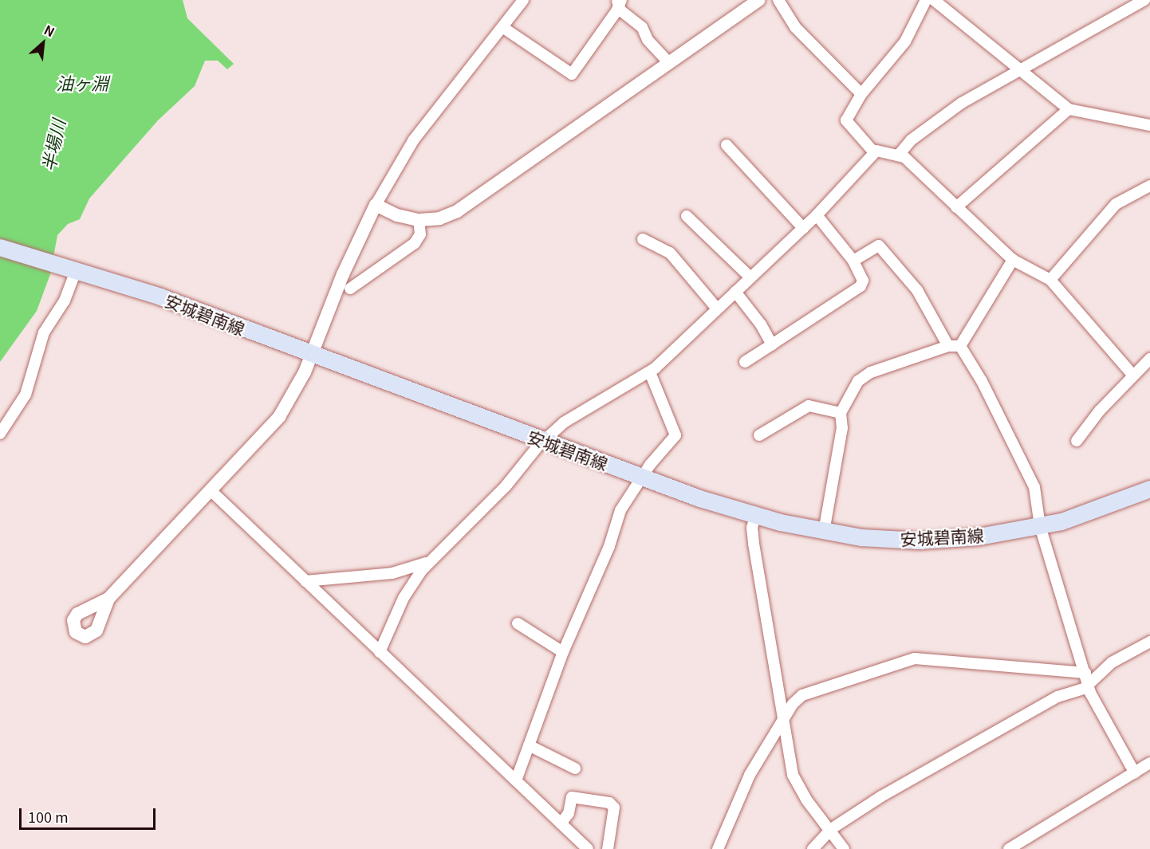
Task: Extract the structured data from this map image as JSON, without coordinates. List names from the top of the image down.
{
  "streets": {
    "main road": ["安城碧南線"]
  },
  "water": ["油ヶ淵", "半場川"],
  "scale_bar": "100 m",
  "north": "top right"
}
